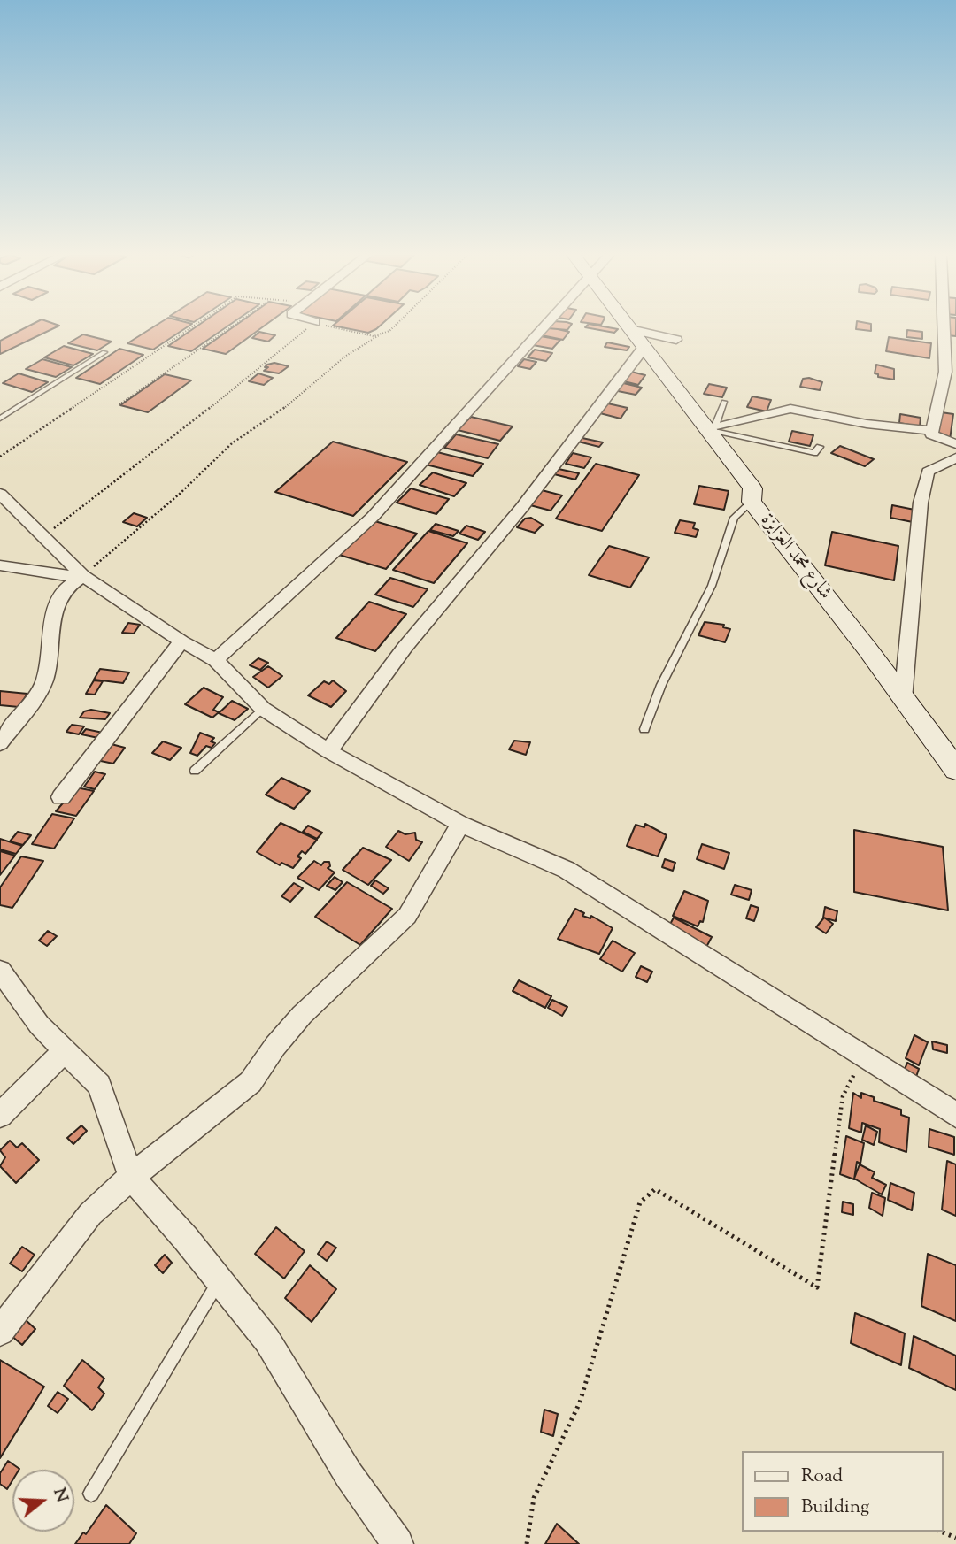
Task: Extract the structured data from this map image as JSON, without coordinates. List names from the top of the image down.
{
  "streets": {
    "main road": ["شارع محمد العزايزة"]
  },
  "legend": ["Road", "Building"],
  "north": "right"
}
